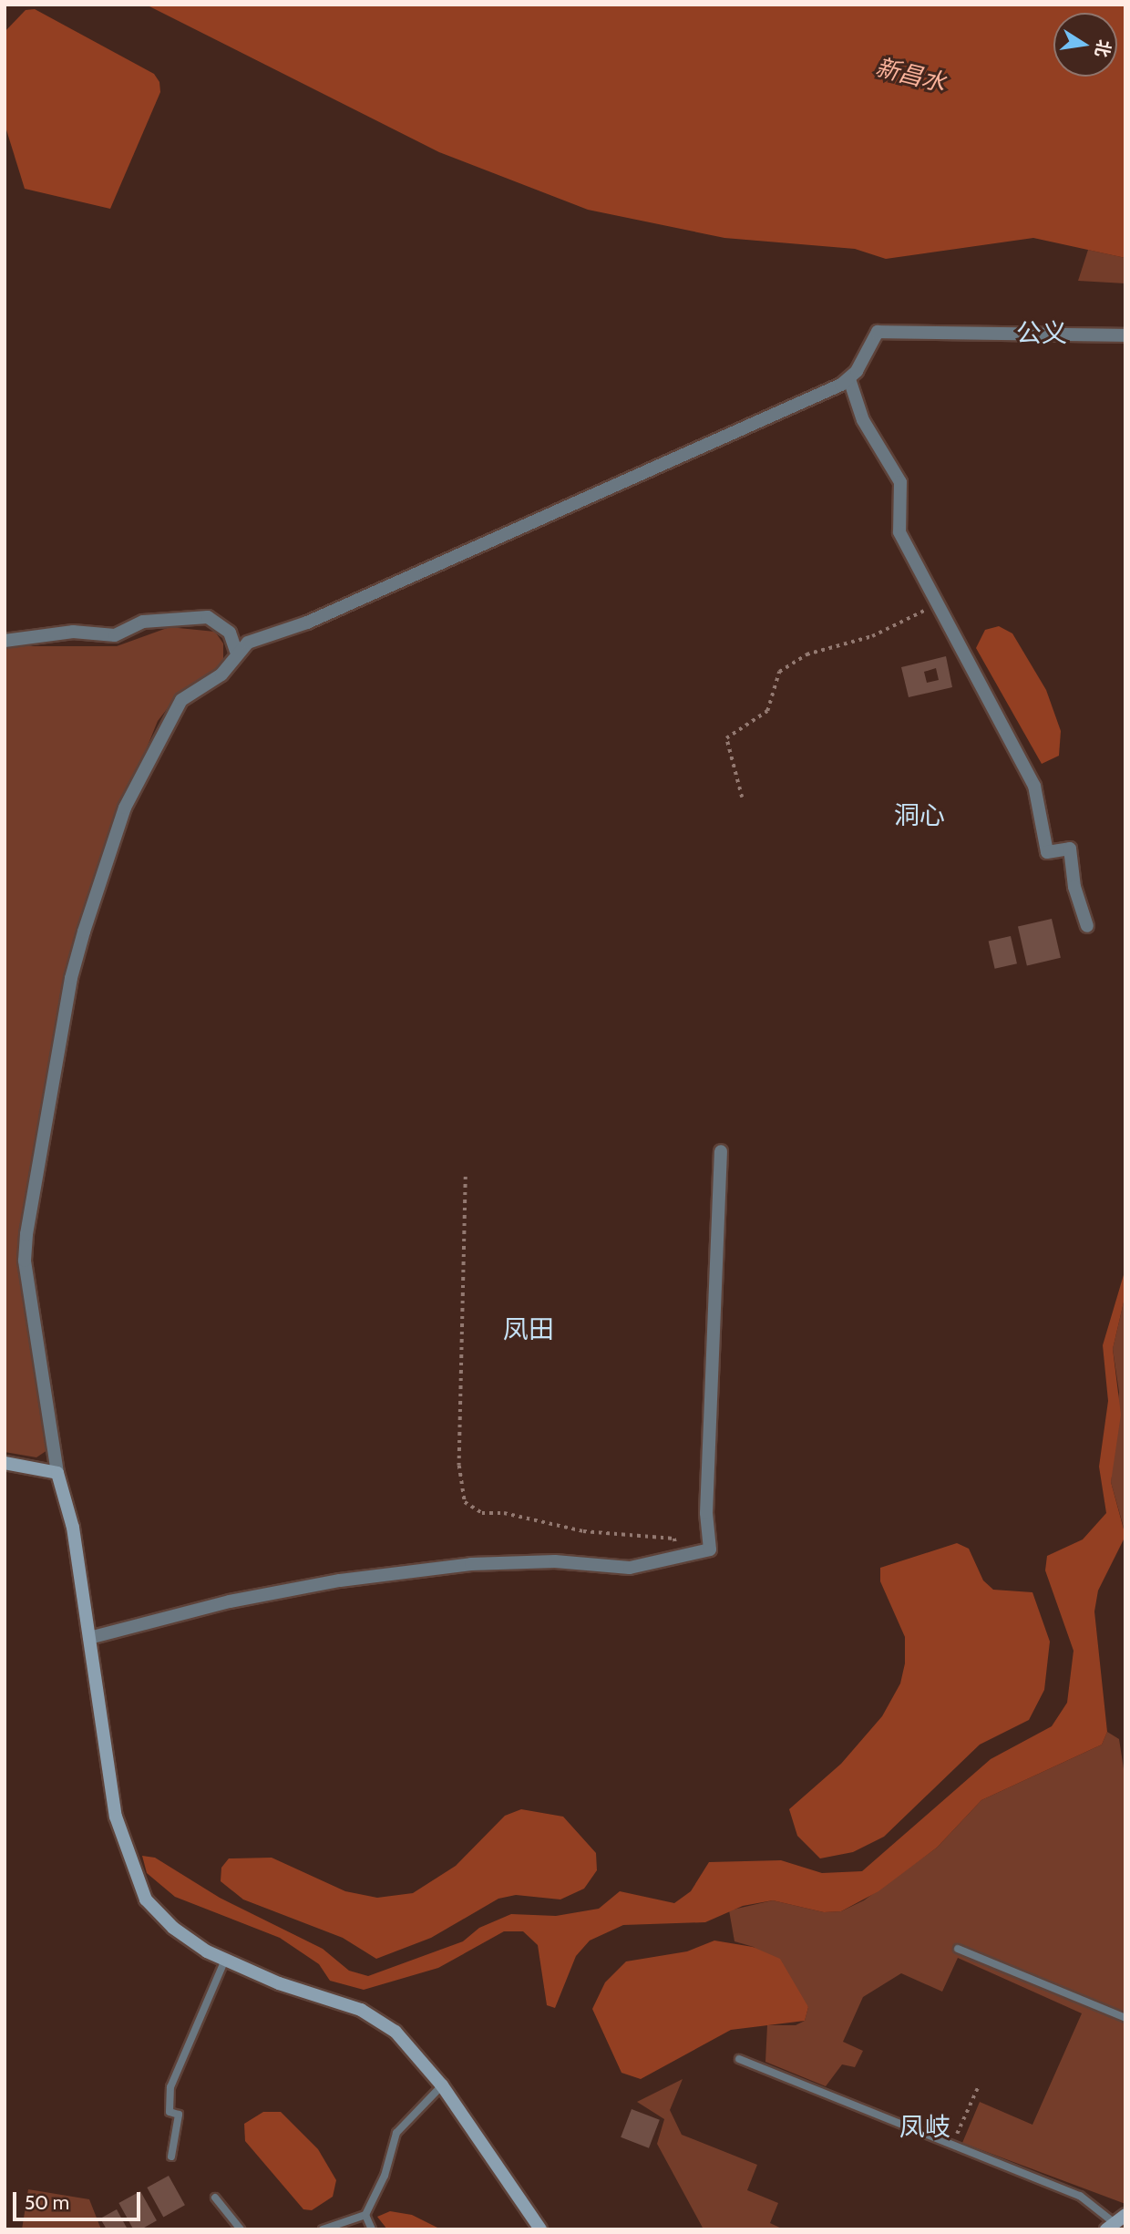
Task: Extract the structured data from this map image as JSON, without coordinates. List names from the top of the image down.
{
  "districts": [
    "公义",
    "洞心",
    "凤田",
    "凤岐"
  ],
  "water": ["新昌水"],
  "scale_bar": "50 m",
  "north": "right"
}
